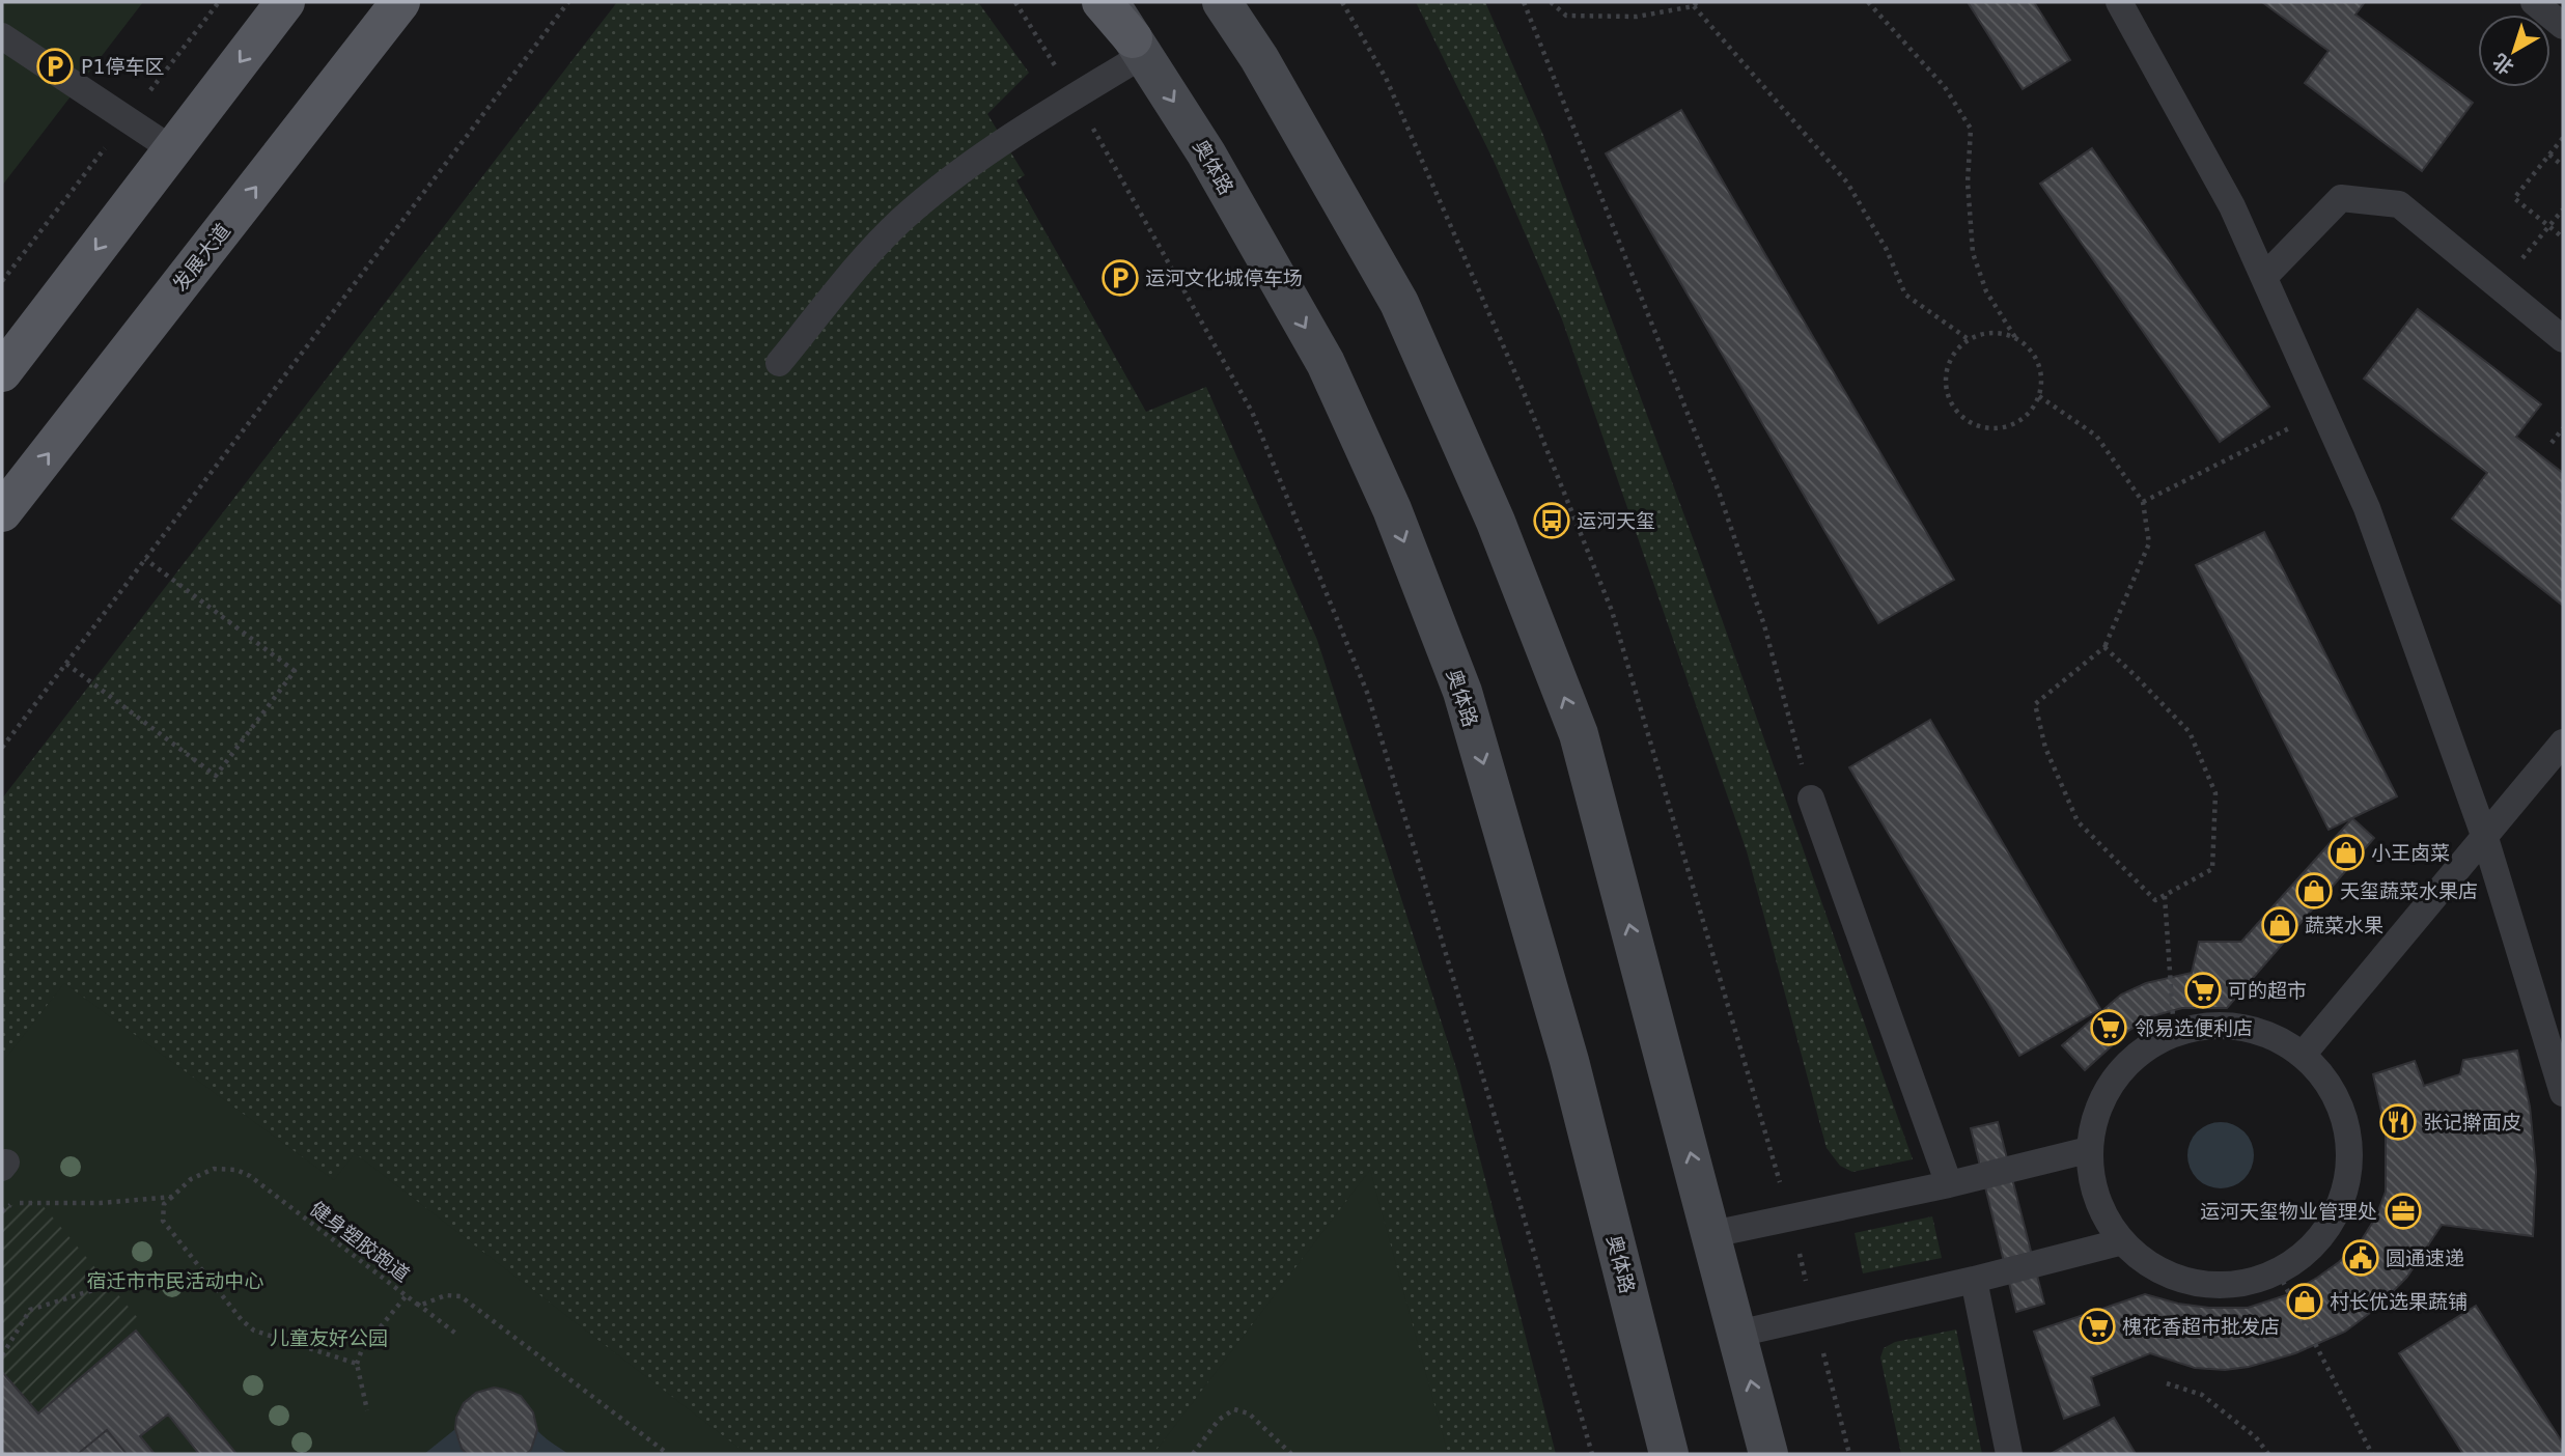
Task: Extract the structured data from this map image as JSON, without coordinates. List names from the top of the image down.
{
  "streets": {
    "main road": ["奥体路", "发展大道"],
    "path": ["健身塑胶跑道"]
  },
  "parks": ["宿迁市市民活动中心", "儿童友好公园"],
  "places": {
    "parking": ["P1停车区", "运河文化城停车场"],
    "bus stop": ["运河天玺"],
    "shop": [
      "小王卤菜",
      "天玺蔬菜水果店",
      "蔬菜水果",
      "村长优选果蔬铺"
    ],
    "supermarket": ["可的超市", "邻易选便利店", "槐花香超市批发店"],
    "restaurant": ["张记擀面皮"],
    "office": ["运河天玺物业管理处"],
    "public building": ["圆通速递"]
  },
  "north": "bottom left"
}
